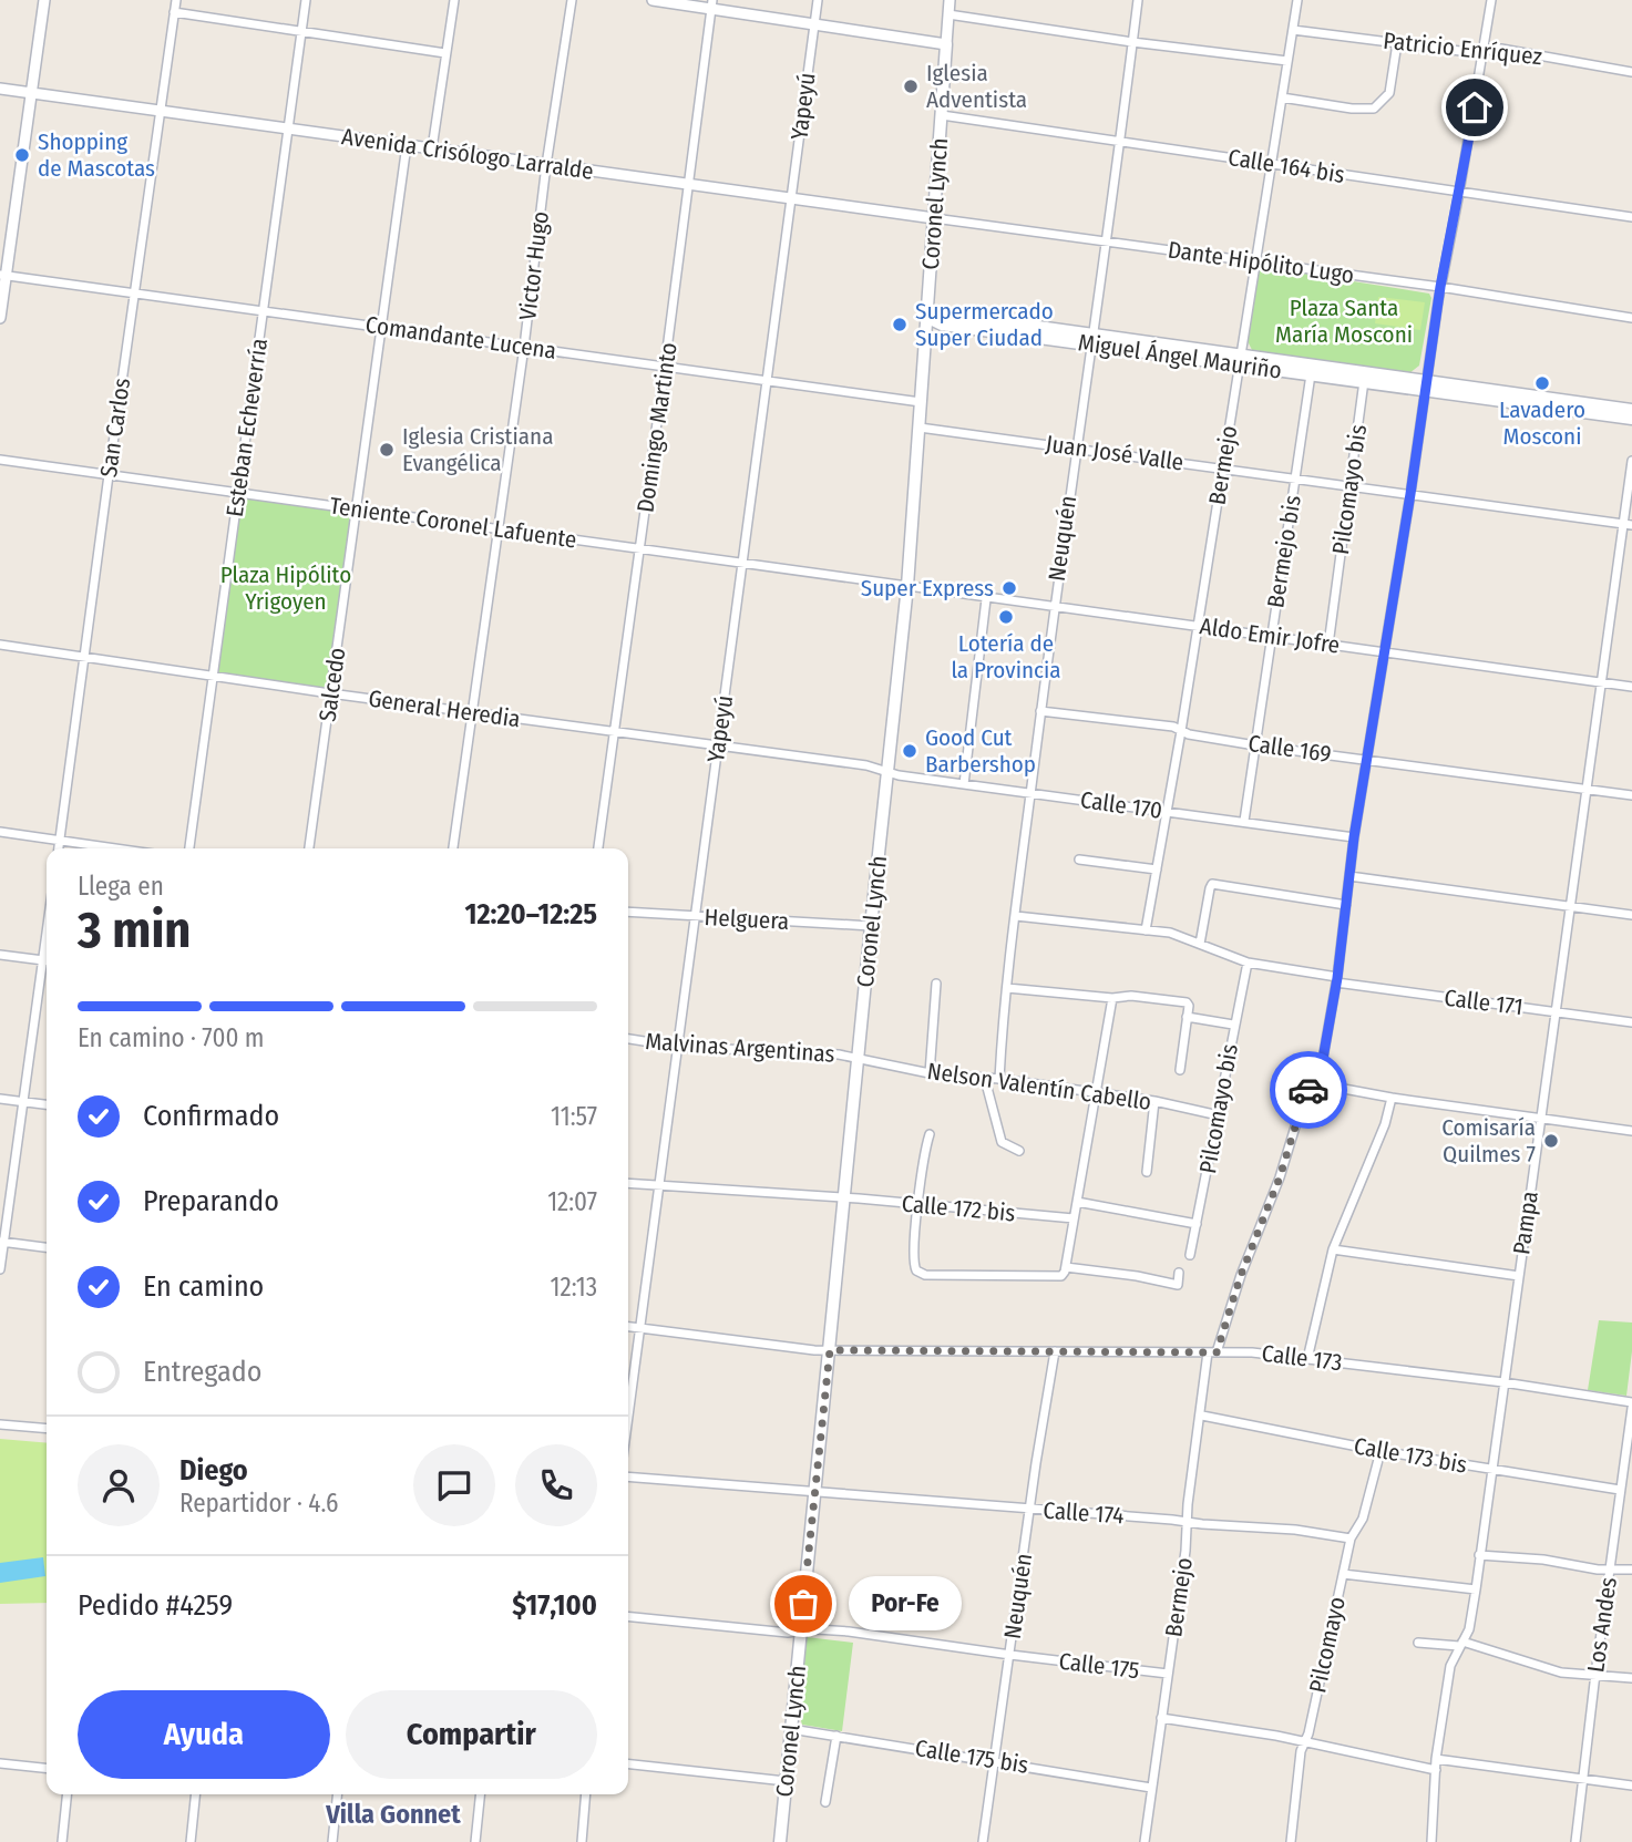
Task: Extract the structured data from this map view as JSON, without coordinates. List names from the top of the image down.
{
  "streets": {
    "main road": ["Coronel Lynch", "Miguel Ángel Mauriño"],
    "street": [
      "Patricio Enríquez",
      "Yapeyú",
      "Avenida Crisólogo Larralde",
      "Calle 164 bis",
      "Dante Hipólito Lugo",
      "Victor Hugo",
      "Comandante Lucena",
      "San Carlos",
      "Esteban Echeverría",
      "Domingo Martinto",
      "Juan José Valle",
      "Bermejo",
      "Pilcomayo bis",
      "Teniente Coronel Lafuente",
      "Neuquén",
      "Bermejo bis",
      "Aldo Emir Jofre",
      "Salcedo",
      "General Heredia",
      "Calle 169",
      "Calle 170",
      "Helguera",
      "Calle 171",
      "Malvinas Argentinas",
      "Nelson Valentín Cabello",
      "Calle 172 bis",
      "Pampa",
      "Calle 173",
      "Calle 173 bis",
      "Calle 174",
      "Los Andes",
      "Pilcomayo",
      "Calle 175",
      "Calle 175 bis"
    ]
  },
  "crossings": [
    ["Patricio Enríquez", "Bermejo"],
    ["Yapeyú", "Avenida Crisólogo Larralde"],
    ["Yapeyú", "Comandante Lucena"],
    ["Yapeyú", "Teniente Coronel Lafuente"],
    ["Yapeyú", "General Heredia"],
    ["Yapeyú", "Helguera"],
    ["Yapeyú", "Malvinas Argentinas"],
    ["Yapeyú", "Calle 172 bis"],
    ["Yapeyú", "Calle 173"],
    ["Avenida Crisólogo Larralde", "Coronel Lynch"],
    ["Avenida Crisólogo Larralde", "Dante Hipólito Lugo"],
    ["Avenida Crisólogo Larralde", "Victor Hugo"],
    ["Avenida Crisólogo Larralde", "San Carlos"],
    ["Avenida Crisólogo Larralde", "Esteban Echeverría"],
    ["Avenida Crisólogo Larralde", "Domingo Martinto"],
    ["Avenida Crisólogo Larralde", "Salcedo"],
    ["Calle 164 bis", "Coronel Lynch"],
    ["Calle 164 bis", "Bermejo"],
    ["Calle 164 bis", "Neuquén"],
    ["Coronel Lynch", "Dante Hipólito Lugo"],
    ["Coronel Lynch", "Comandante Lucena"],
    ["Coronel Lynch", "Miguel Ángel Mauriño"],
    ["Coronel Lynch", "Juan José Valle"],
    ["Coronel Lynch", "Teniente Coronel Lafuente"],
    ["Coronel Lynch", "Aldo Emir Jofre"],
    ["Coronel Lynch", "General Heredia"],
    ["Coronel Lynch", "Calle 170"],
    ["Coronel Lynch", "Helguera"],
    ["Coronel Lynch", "Malvinas Argentinas"],
    ["Coronel Lynch", "Nelson Valentín Cabello"],
    ["Coronel Lynch", "Calle 172 bis"],
    ["Coronel Lynch", "Calle 173"],
    ["Coronel Lynch", "Calle 174"],
    ["Coronel Lynch", "Calle 175"],
    ["Coronel Lynch", "Calle 175 bis"],
    ["Dante Hipólito Lugo", "Bermejo"],
    ["Dante Hipólito Lugo", "Neuquén"],
    ["Victor Hugo", "Comandante Lucena"],
    ["Victor Hugo", "Teniente Coronel Lafuente"],
    ["Victor Hugo", "General Heredia"],
    ["Comandante Lucena", "San Carlos"],
    ["Comandante Lucena", "Esteban Echeverría"],
    ["Comandante Lucena", "Domingo Martinto"],
    ["Comandante Lucena", "Salcedo"],
    ["Miguel Ángel Mauriño", "Bermejo"],
    ["Miguel Ángel Mauriño", "Pilcomayo bis"],
    ["Miguel Ángel Mauriño", "Neuquén"],
    ["Miguel Ángel Mauriño", "Bermejo bis"],
    ["San Carlos", "Teniente Coronel Lafuente"],
    ["San Carlos", "General Heredia"],
    ["Esteban Echeverría", "Teniente Coronel Lafuente"],
    ["Esteban Echeverría", "General Heredia"],
    ["Domingo Martinto", "Teniente Coronel Lafuente"],
    ["Domingo Martinto", "General Heredia"],
    ["Juan José Valle", "Bermejo"],
    ["Juan José Valle", "Pilcomayo bis"],
    ["Juan José Valle", "Neuquén"],
    ["Juan José Valle", "Bermejo bis"],
    ["Juan José Valle", "Pampa"],
    ["Bermejo", "Aldo Emir Jofre"],
    ["Bermejo", "Calle 169"],
    ["Bermejo", "Calle 170"],
    ["Bermejo", "Calle 171"],
    ["Bermejo", "Calle 173"],
    ["Bermejo", "Calle 173 bis"],
    ["Bermejo", "Calle 174"],
    ["Bermejo", "Calle 175"],
    ["Bermejo", "Calle 175 bis"],
    ["Pilcomayo bis", "Aldo Emir Jofre"],
    ["Pilcomayo bis", "Calle 171"],
    ["Pilcomayo bis", "Nelson Valentín Cabello"],
    ["Teniente Coronel Lafuente", "Aldo Emir Jofre"],
    ["Teniente Coronel Lafuente", "Salcedo"],
    ["Neuquén", "Aldo Emir Jofre"],
    ["Neuquén", "Calle 169"],
    ["Neuquén", "Calle 170"],
    ["Neuquén", "Calle 171"],
    ["Neuquén", "Nelson Valentín Cabello"],
    ["Neuquén", "Calle 173"],
    ["Neuquén", "Calle 174"],
    ["Neuquén", "Calle 175"],
    ["Neuquén", "Calle 175 bis"],
    ["Bermejo bis", "Aldo Emir Jofre"],
    ["Bermejo bis", "Calle 169"],
    ["Bermejo bis", "Calle 170"],
    ["Aldo Emir Jofre", "Pampa"],
    ["Salcedo", "General Heredia"],
    ["General Heredia", "Calle 170"],
    ["Calle 169", "Pampa"],
    ["Calle 171", "Pampa"],
    ["Malvinas Argentinas", "Nelson Valentín Cabello"],
    ["Pampa", "Calle 173"],
    ["Pampa", "Calle 173 bis"],
    ["Calle 173", "Los Andes"],
    ["Calle 173 bis", "Los Andes"],
    ["Calle 173 bis", "Pilcomayo"],
    ["Calle 174", "Pilcomayo"]
  ],
  "districts": ["Villa Gonnet"],
  "parks": ["Plaza Santa María Mosconi", "Plaza Hipólito Yrigoyen"],
  "places": [
    "Iglesia Adventista",
    "Shopping de Mascotas",
    "Supermercado Super Ciudad",
    "Lavadero Mosconi",
    "Iglesia Cristiana Evangélica",
    "Super Express",
    "Lotería de la Provincia",
    "Good Cut Barbershop",
    "Comisaría Quilmes 7",
    "Por-Fe"
  ],
  "page": {
    "heading": ["3 min", "Llega en", "12:20–12:25"],
    "panel": [
      "Diego",
      "Repartidor · 4.6",
      "Pedido #4259",
      "$17,100"
    ],
    "bar": "En camino · 700 m",
    "list": [
      ["Confirmado", "11:57"],
      ["Preparando", "12:07"],
      ["En camino", "12:13"],
      "Entregado"
    ],
    "bubble": "Por-Fe",
    "buttons": ["Ayuda", "Compartir"]
  }
}
